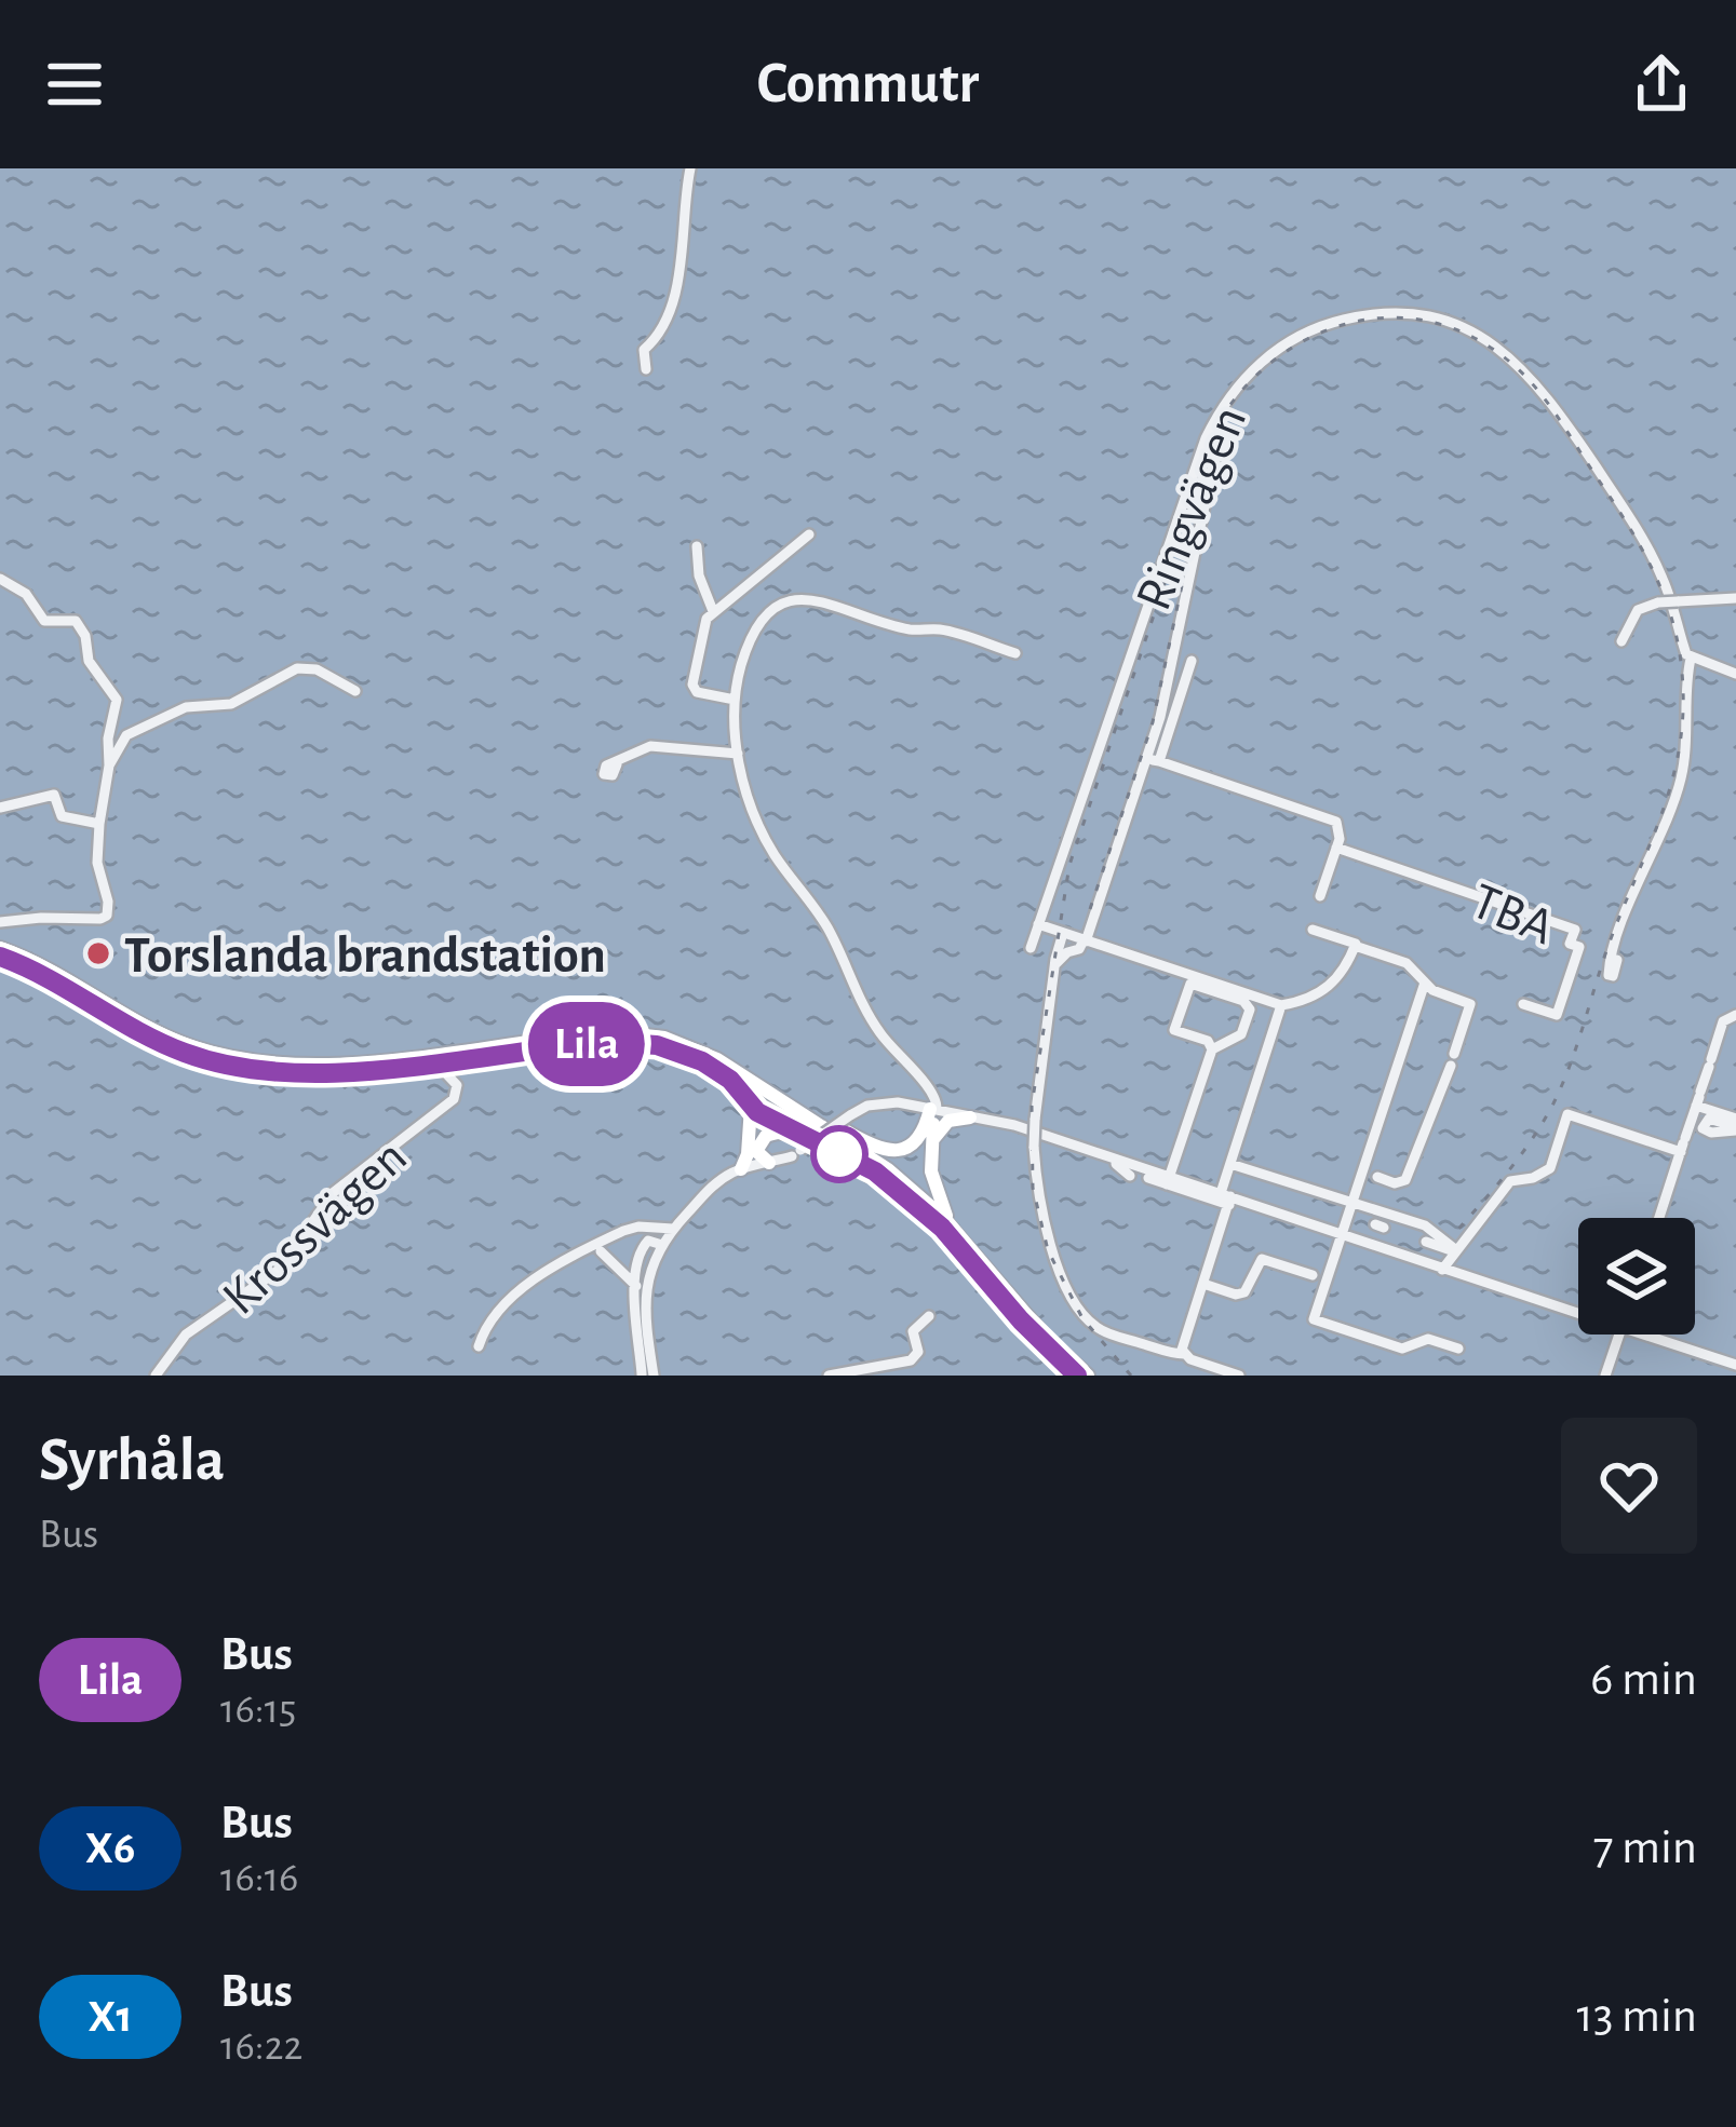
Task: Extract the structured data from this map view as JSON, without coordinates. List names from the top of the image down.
{
  "streets": {
    "street": ["Ringvägen", "TBA", "Krossvägen"]
  },
  "places": ["Torslanda brandstation"],
  "lines": ["bus line Lila"],
  "page": {
    "header": "Commutr",
    "on_map": "Lila",
    "heading": ["Syrhåla", "Bus"],
    "list": [
      {
        "mark": "Lila",
        "name": "Bus",
        "note": "16:15",
        "value": "6 min"
      },
      {
        "mark": "X6",
        "name": "Bus",
        "note": "16:16",
        "value": "7 min"
      },
      {
        "mark": "X1",
        "name": "Bus",
        "note": "16:22",
        "value": "13 min"
      }
    ]
  }
}
